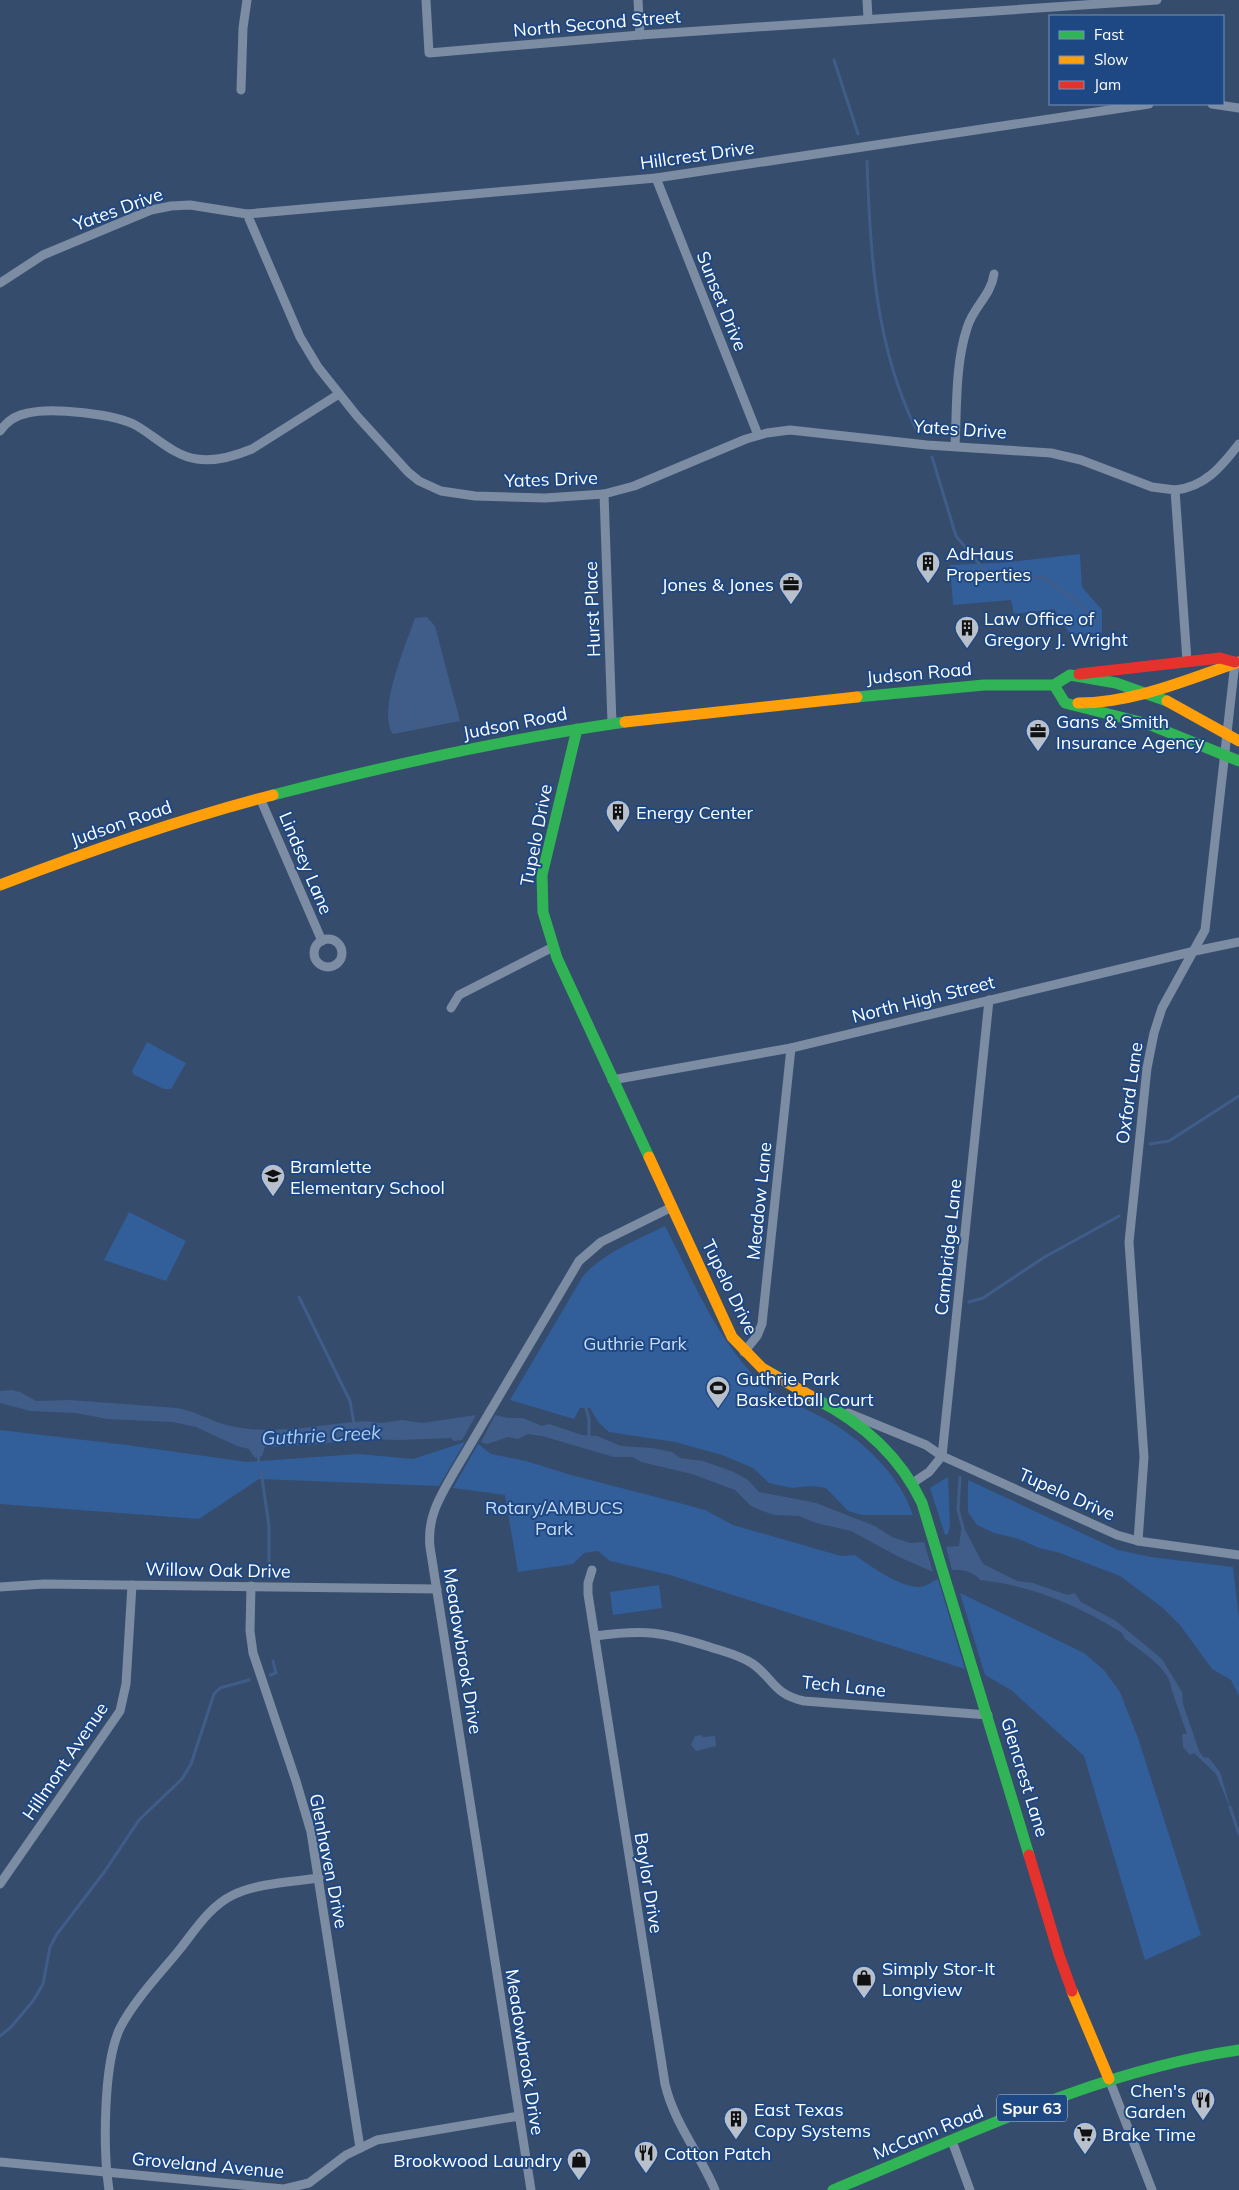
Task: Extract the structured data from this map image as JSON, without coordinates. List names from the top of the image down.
{
  "streets": {
    "main road": [
      "Judson Road",
      "Tupelo Drive",
      "Glencrest Lane",
      "Spur 63",
      "McCann Road"
    ],
    "street": [
      "North Second Street",
      "Hillcrest Drive",
      "Yates Drive",
      "Sunset Drive",
      "Hurst Place",
      "Lindsey Lane",
      "North High Street",
      "Oxford Lane",
      "Meadow Lane",
      "Cambridge Lane",
      "Willow Oak Drive",
      "Meadowbrook Drive",
      "Tech Lane",
      "Hillmont Avenue",
      "Glenhaven Drive",
      "Baylor Drive",
      "Groveland Avenue"
    ]
  },
  "crossings": [
    ["Hillcrest Drive", "Yates Drive"],
    ["Hillcrest Drive", "Sunset Drive"],
    ["Yates Drive", "Sunset Drive"],
    ["Yates Drive", "Hurst Place"],
    ["Hurst Place", "Judson Road"],
    ["Judson Road", "Tupelo Drive"],
    ["Judson Road", "Lindsey Lane"],
    ["Tupelo Drive", "North High Street"],
    ["Tupelo Drive", "Oxford Lane"],
    ["Tupelo Drive", "Meadow Lane"],
    ["Tupelo Drive", "Cambridge Lane"],
    ["Tupelo Drive", "Meadowbrook Drive"],
    ["Tupelo Drive", "Glencrest Lane"],
    ["North High Street", "Oxford Lane"],
    ["North High Street", "Meadow Lane"],
    ["North High Street", "Cambridge Lane"],
    ["Willow Oak Drive", "Meadowbrook Drive"],
    ["Willow Oak Drive", "Hillmont Avenue"],
    ["Willow Oak Drive", "Glenhaven Drive"],
    ["Meadowbrook Drive", "Groveland Avenue"],
    ["Tech Lane", "Glencrest Lane"],
    ["Tech Lane", "Baylor Drive"],
    ["Glencrest Lane", "McCann Road"],
    ["Glenhaven Drive", "Groveland Avenue"]
  ],
  "water": ["Guthrie Creek"],
  "parks": ["Guthrie Park", "Rotary/AMBUCS Park"],
  "places": {
    "building": [
      "AdHaus Properties",
      "Law Office of Gregory J. Wright",
      "Energy Center",
      "East Texas Copy Systems"
    ],
    "office": ["Jones & Jones", "Gans & Smith Insurance Agency"],
    "school or university": ["Bramlette Elementary School"],
    "sports": ["Guthrie Park Basketball Court"],
    "shop": ["Simply Stor-It Longview", "Brookwood Laundry"],
    "restaurant": ["Chen's Garden", "Cotton Patch"],
    "supermarket": ["Brake Time"]
  },
  "legend": ["Fast", "Slow", "Jam"]
}
